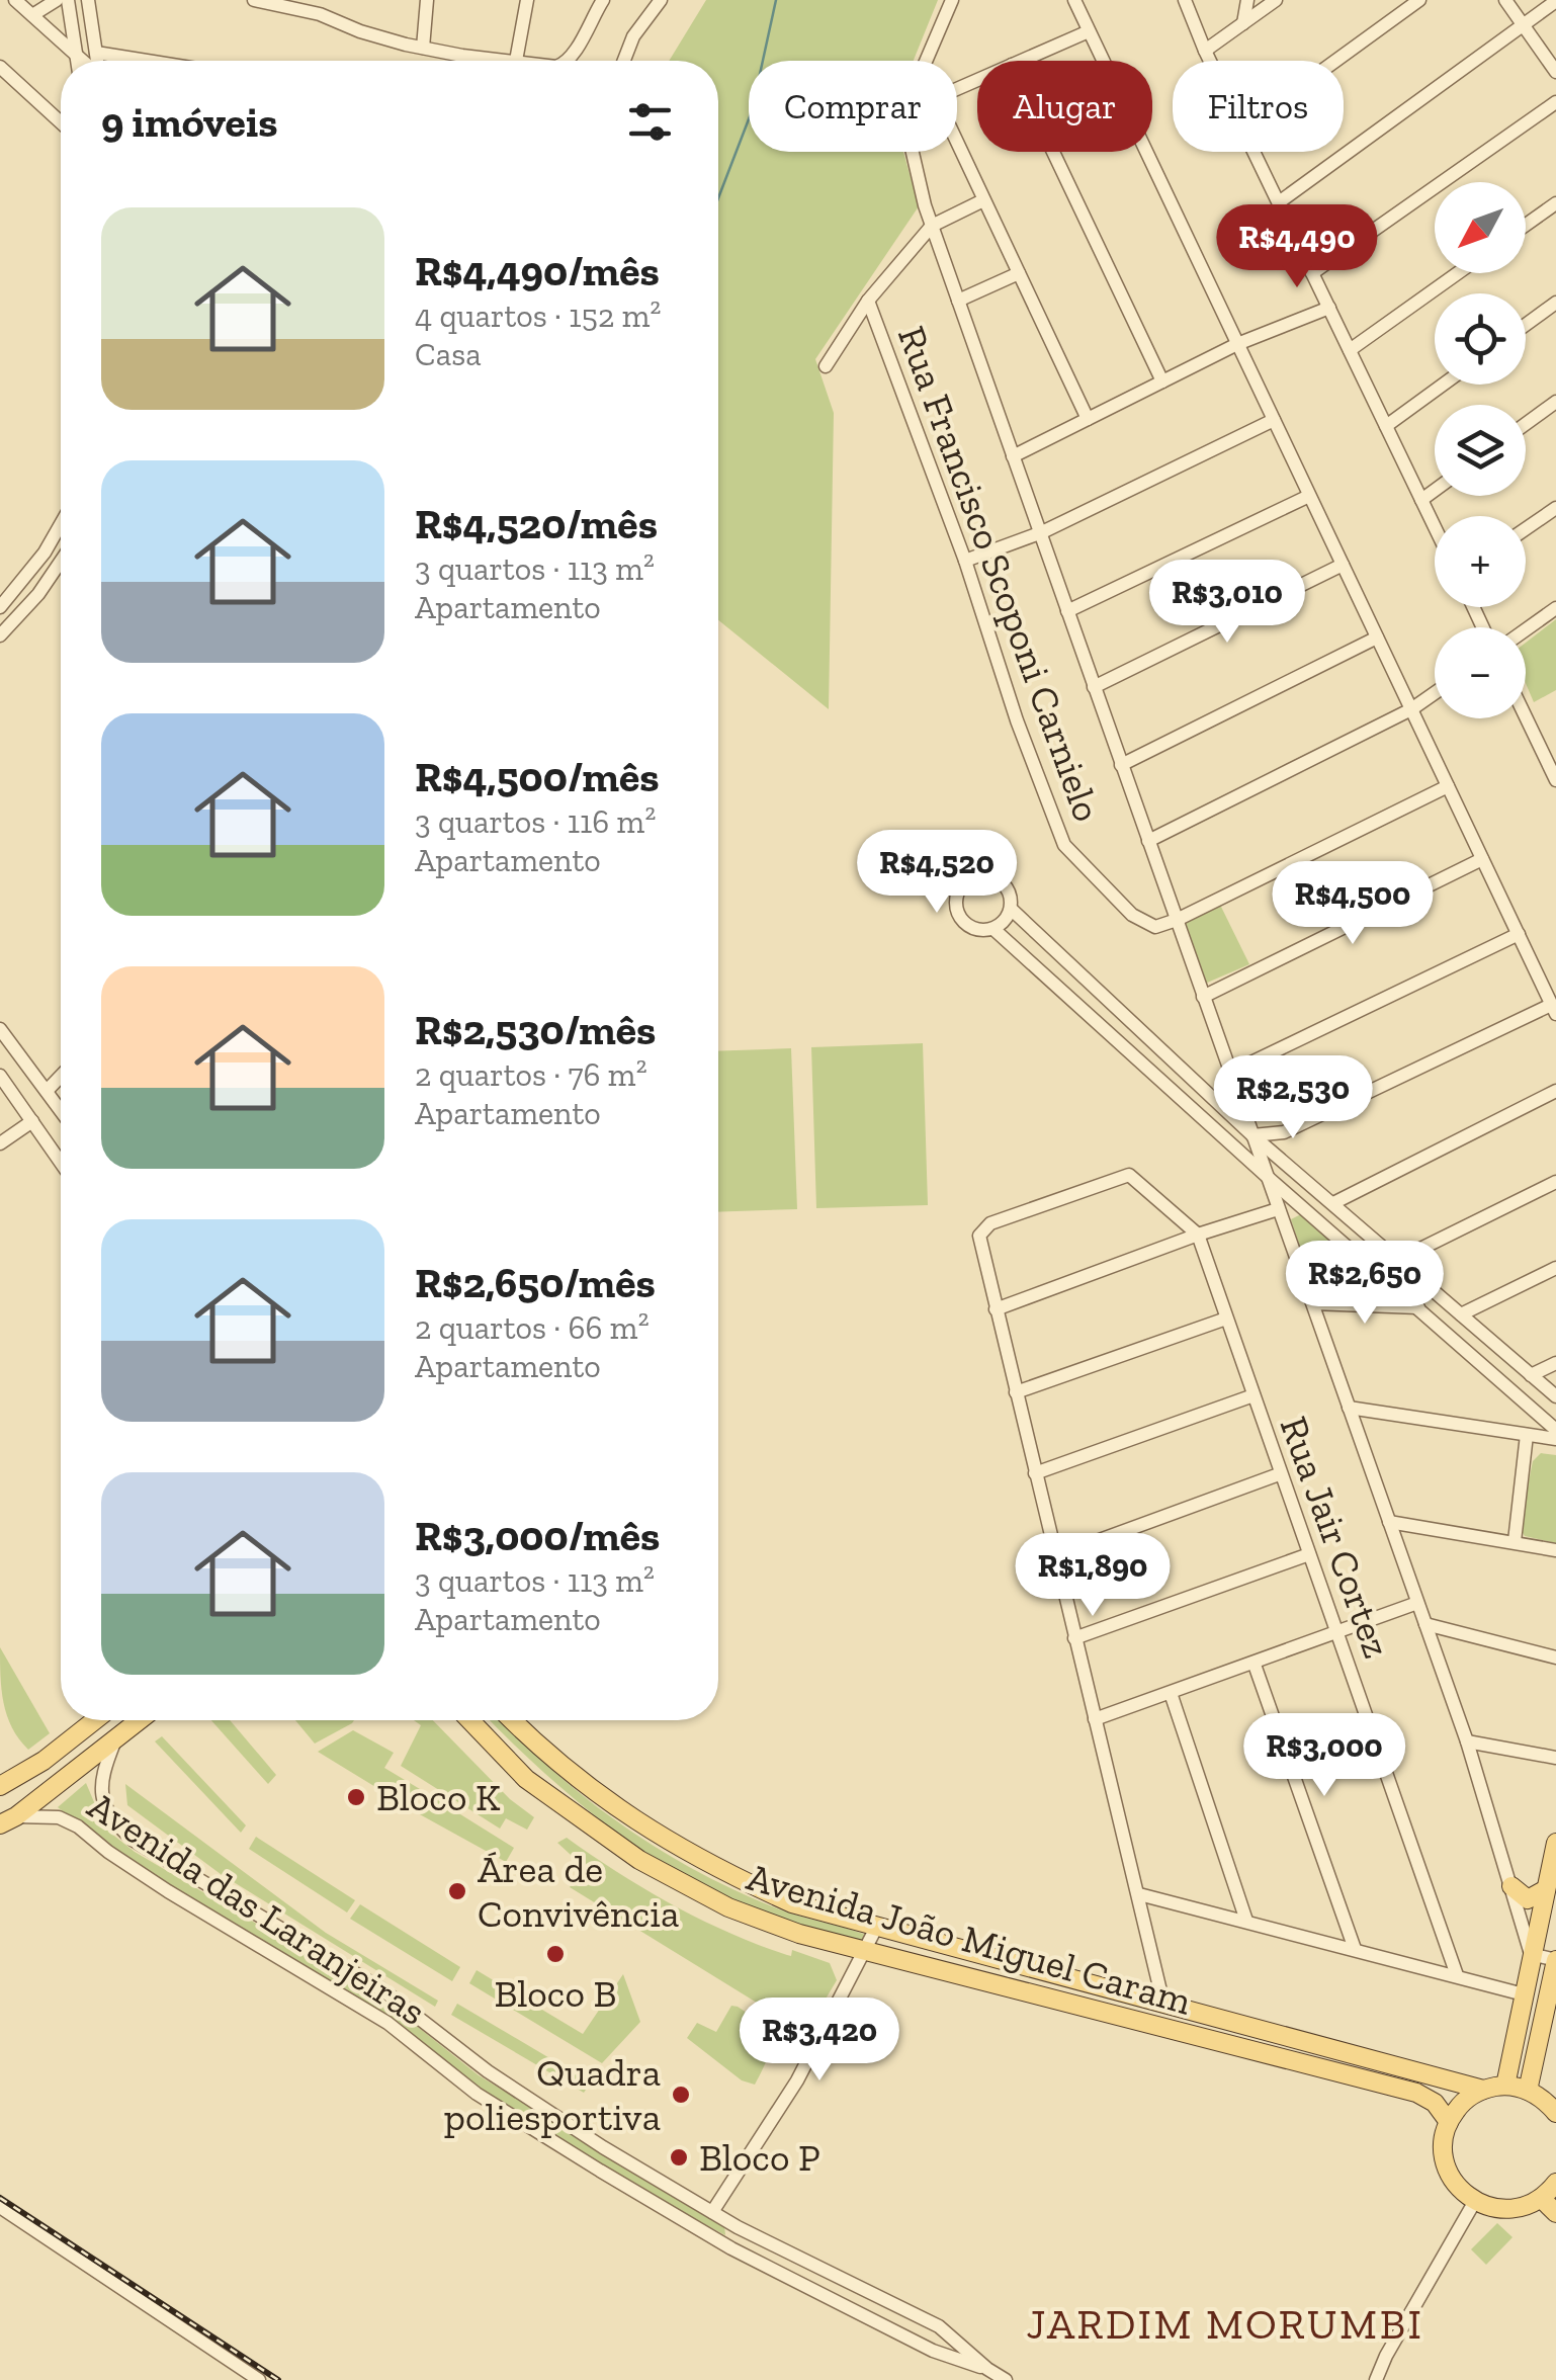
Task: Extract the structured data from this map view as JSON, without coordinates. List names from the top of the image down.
{
  "streets": {
    "main road": ["Avenida João Miguel Caram"],
    "street": ["Rua Francisco Scoponi Carnielo", "Rua Jair Cortez", "Avenida das Laranjeiras"]
  },
  "districts": ["JARDIM MORUMBI"],
  "places": [
    "Bloco K",
    "Área de Convivência",
    "Bloco B",
    "Quadra poliesportiva",
    "Bloco P"
  ],
  "north": "bottom left",
  "page": {
    "chip": ["Comprar", "Alugar", "Filtros"],
    "heading": "9 imóveis",
    "map_buttons": ["+", "−"],
    "list": [
      {
        "name": "R$4,490/mês",
        "note": "4 quartos · 152 m² · Casa"
      },
      {
        "name": "R$4,520/mês",
        "note": "3 quartos · 113 m² · Apartamento"
      },
      {
        "name": "R$4,500/mês",
        "note": "3 quartos · 116 m² · Apartamento"
      },
      {
        "name": "R$2,530/mês",
        "note": "2 quartos · 76 m² · Apartamento"
      },
      {
        "name": "R$2,650/mês",
        "note": "2 quartos · 66 m² · Apartamento"
      },
      {
        "name": "R$3,000/mês",
        "note": "3 quartos · 113 m² · Apartamento"
      }
    ],
    "price": [
      "R$4,490",
      "R$3,010",
      "R$4,520",
      "R$4,500",
      "R$2,530",
      "R$2,650",
      "R$1,890",
      "R$3,000",
      "R$3,420"
    ]
  }
}
